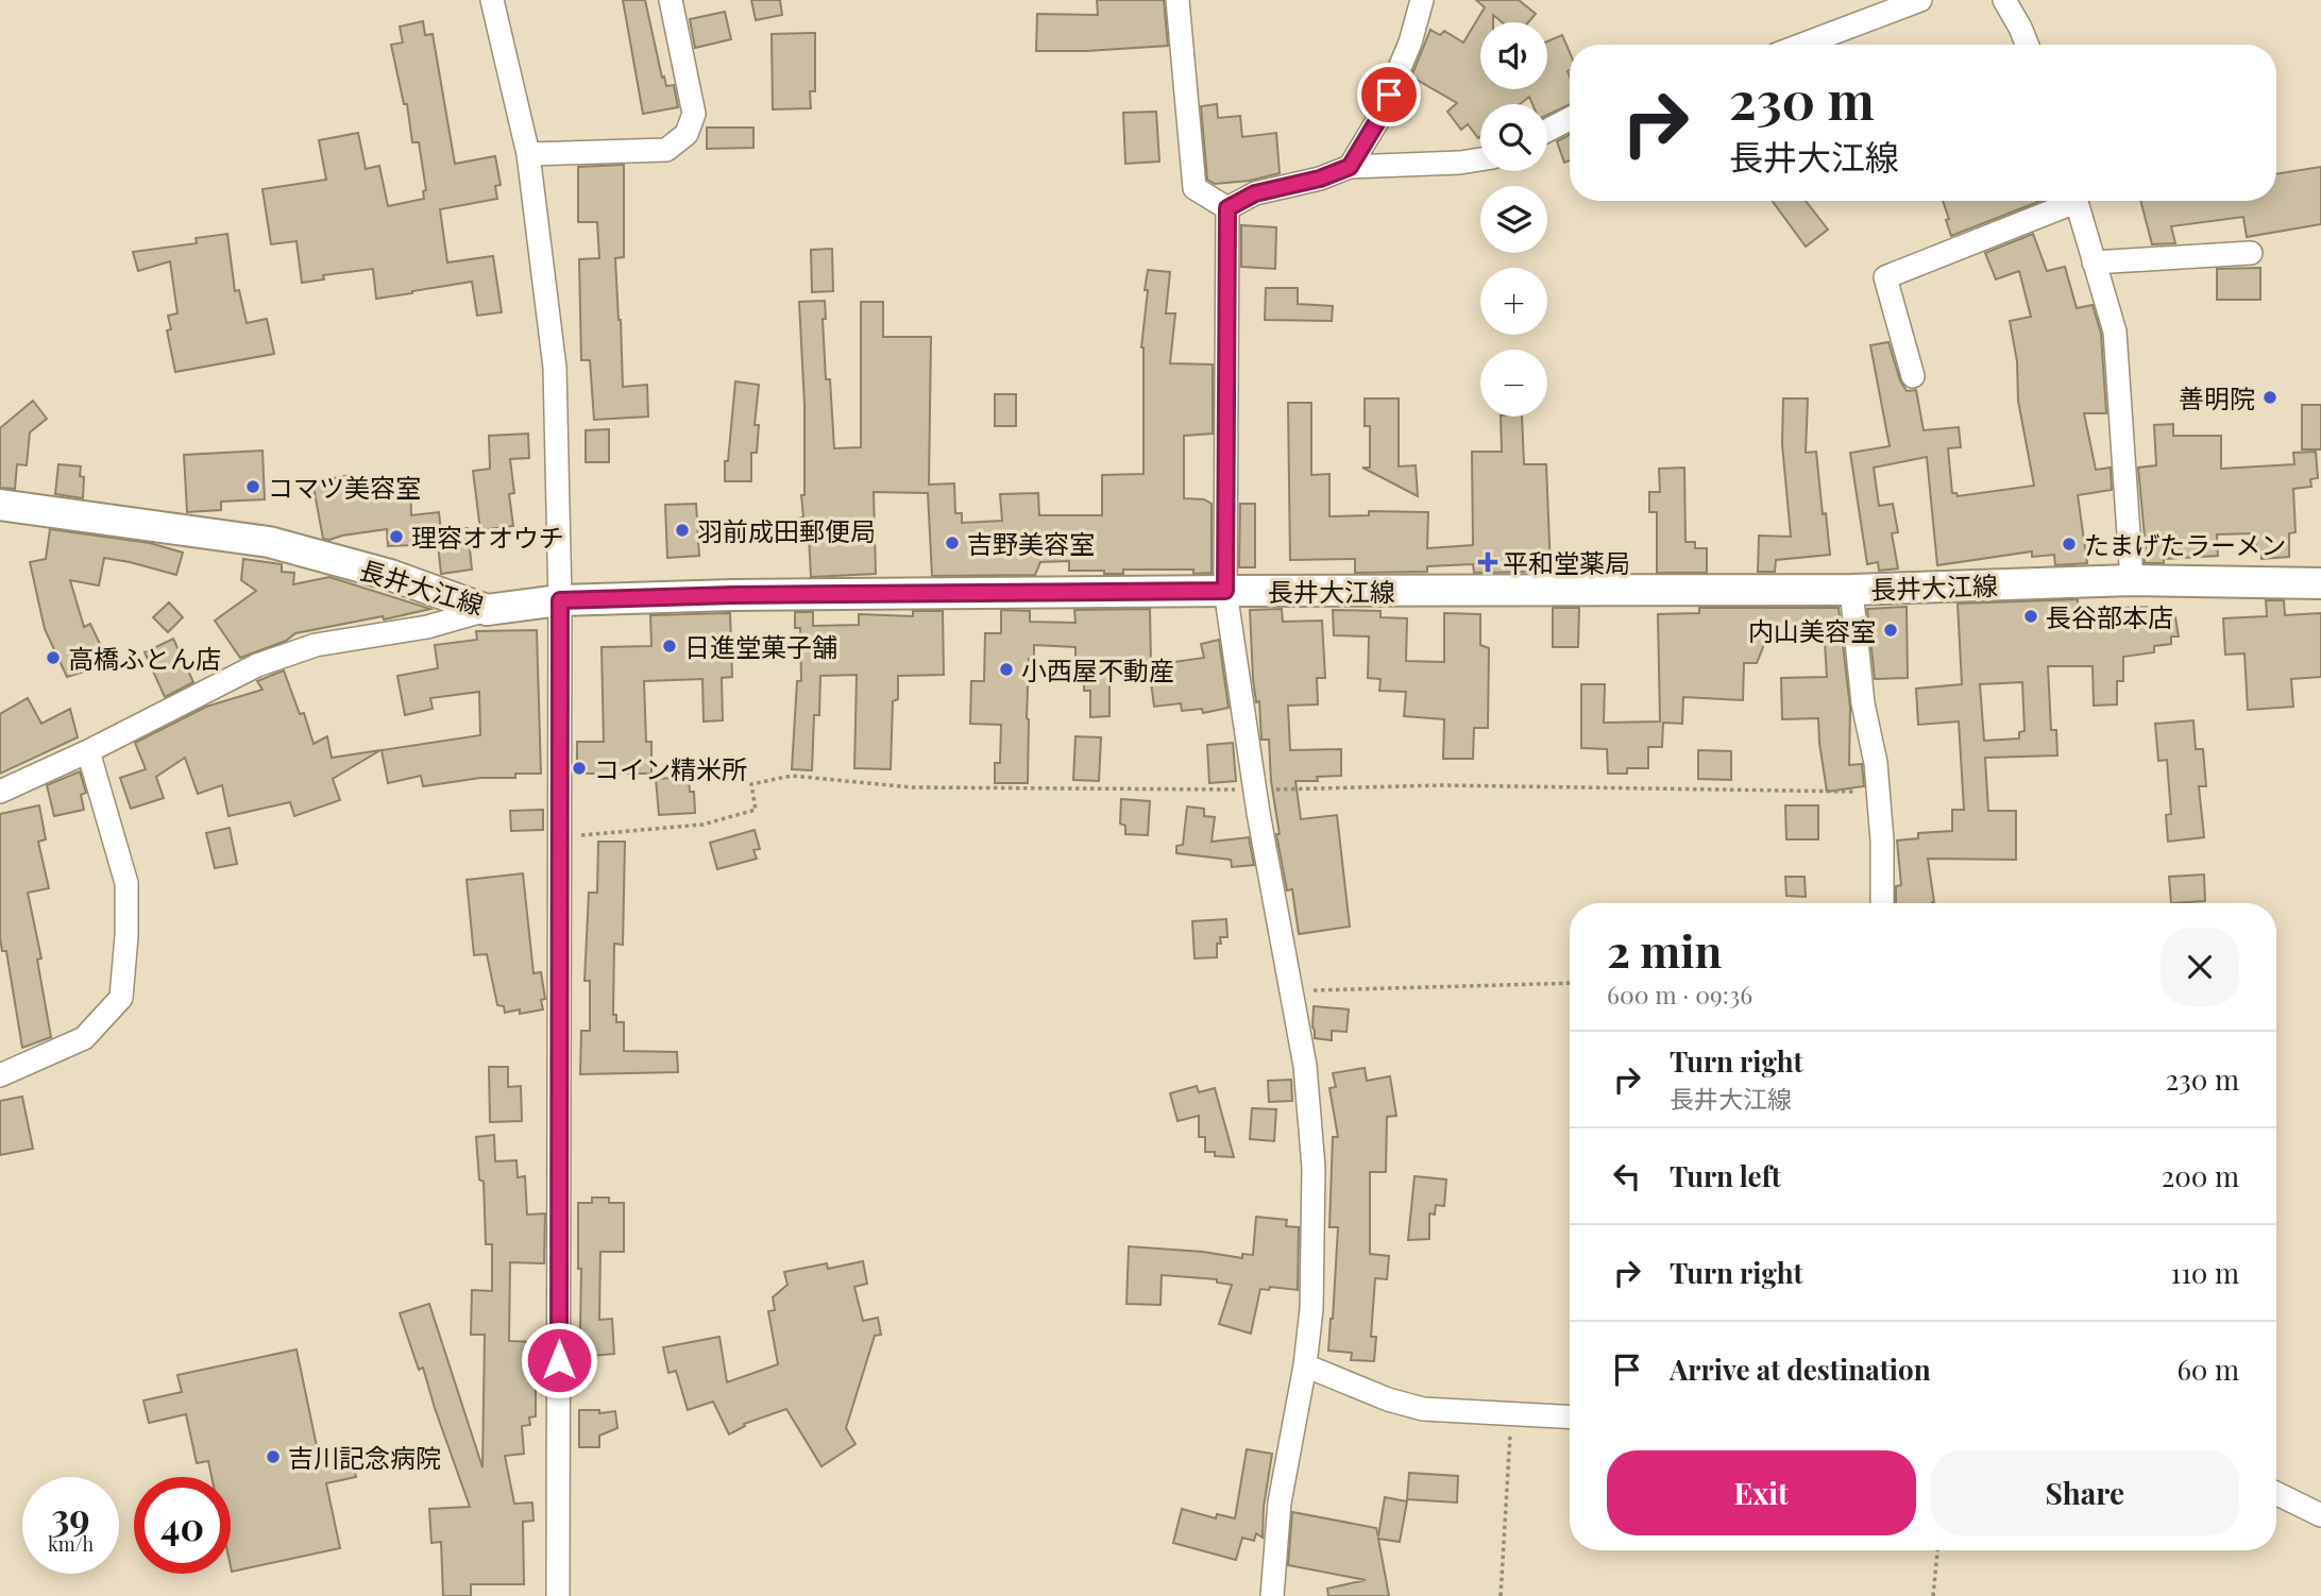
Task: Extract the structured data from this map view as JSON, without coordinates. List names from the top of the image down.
{
  "streets": {
    "main road": ["長井大江線"]
  },
  "places": {
    "other": [
      "善明院",
      "コマツ美容室",
      "羽前成田郵便局",
      "理容オオウチ",
      "吉野美容室",
      "たまげたラーメン",
      "長谷部本店",
      "内山美容室",
      "日進堂菓子舗",
      "高橋ふとん店",
      "小西屋不動産",
      "コイン精米所",
      "吉川記念病院"
    ],
    "health": ["平和堂薬局"]
  },
  "page": {
    "map_buttons": ["+", "−"],
    "turn": ["230 m", "長井大江線"],
    "heading": ["2 min", "600 m · 09:36"],
    "list": [
      {
        "name": "Turn right",
        "note": "長井大江線",
        "value": "230 m"
      },
      {
        "name": "Turn left",
        "value": "200 m"
      },
      {
        "name": "Turn right",
        "value": "110 m"
      },
      {
        "name": "Arrive at destination",
        "value": "60 m"
      }
    ],
    "buttons": ["Exit", "Share"],
    "speed": "39 km/h",
    "limit": "40"
  }
}
